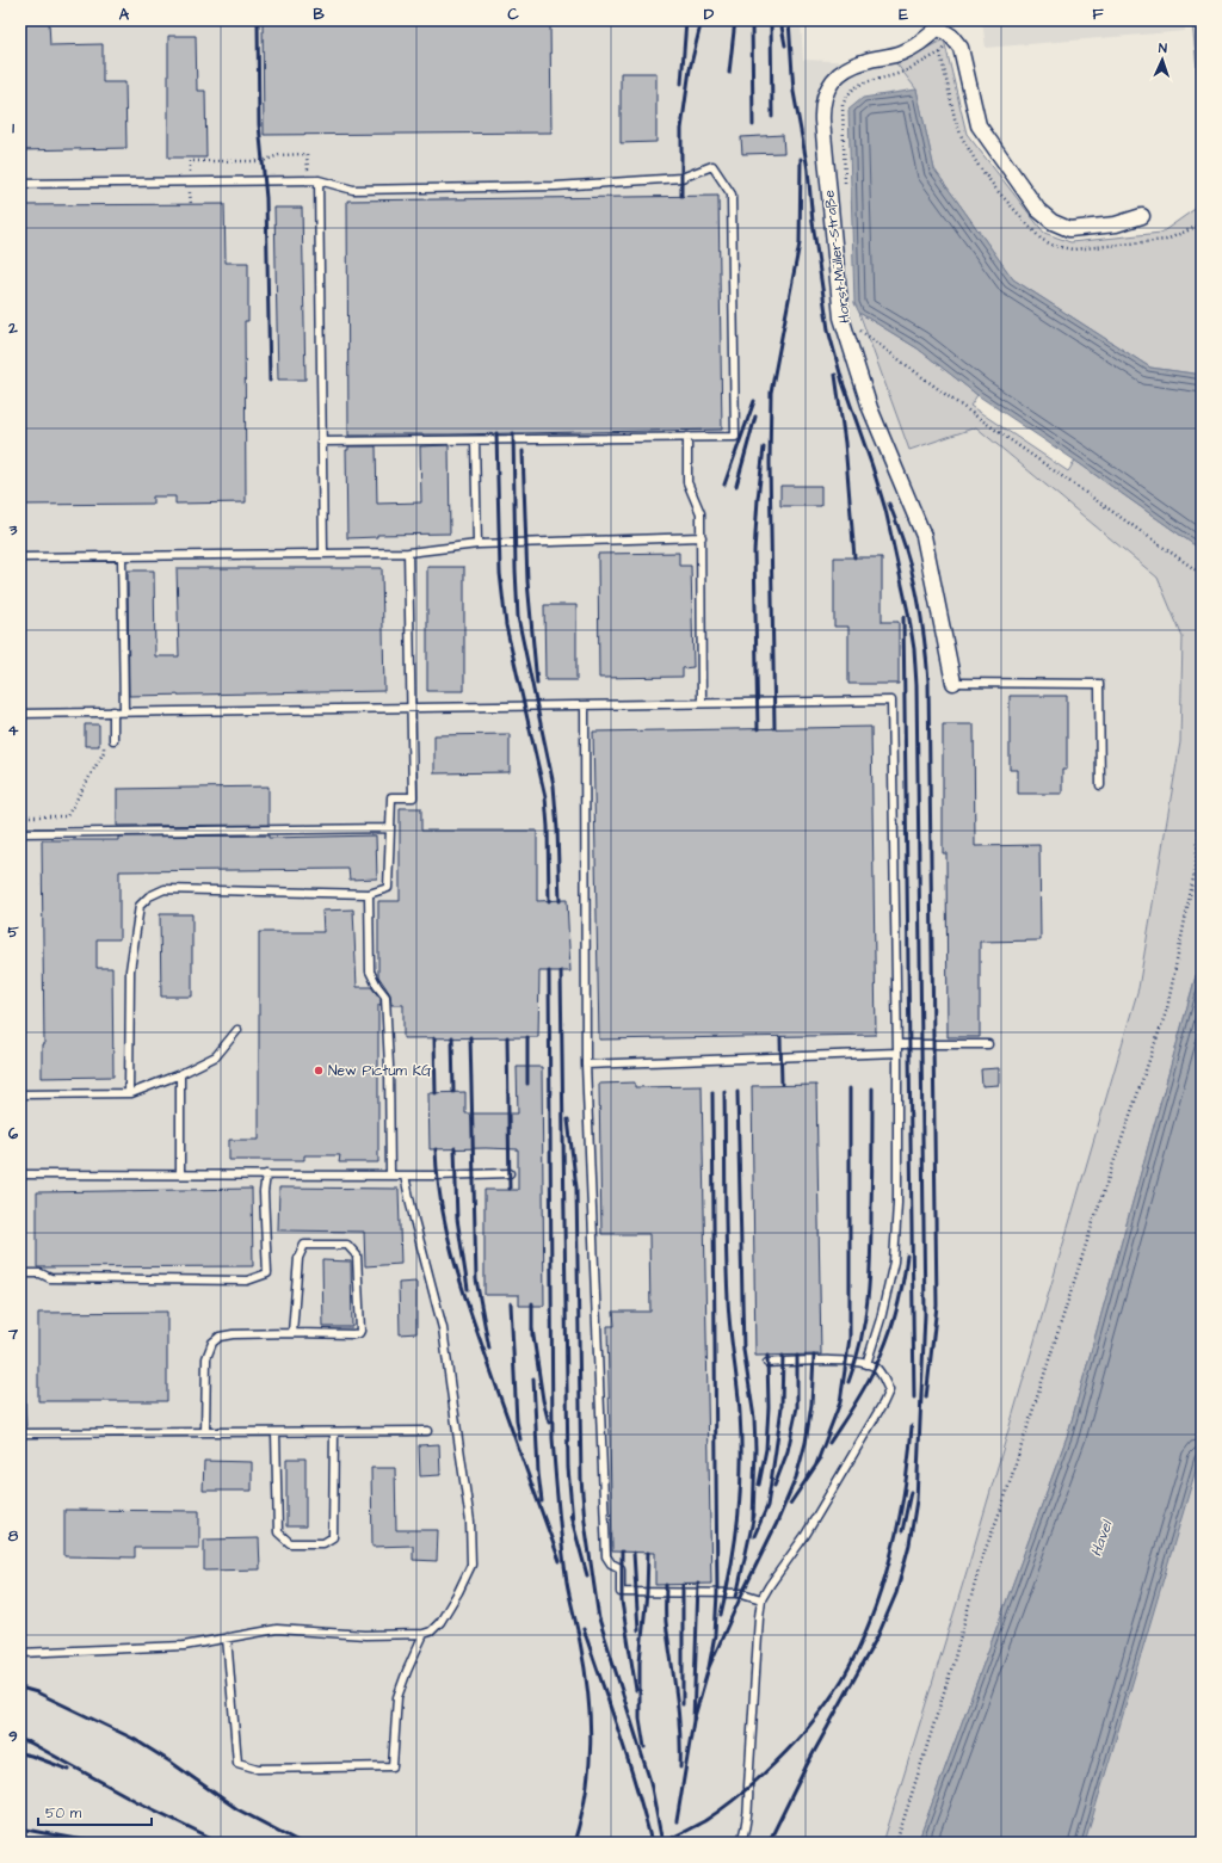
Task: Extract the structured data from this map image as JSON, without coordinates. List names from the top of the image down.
{
  "streets": {
    "street": ["Horst-Müller-Straße"]
  },
  "water": ["Havel"],
  "places": ["New Pictum KG"],
  "scale_bar": "50 m",
  "north": "top",
  "grid": {
    "columns": [
      "A",
      "B",
      "C",
      "D",
      "E",
      "F"
    ],
    "rows": [
      "1",
      "2",
      "3",
      "4",
      "5",
      "6",
      "7",
      "8",
      "9"
    ]
  }
}
